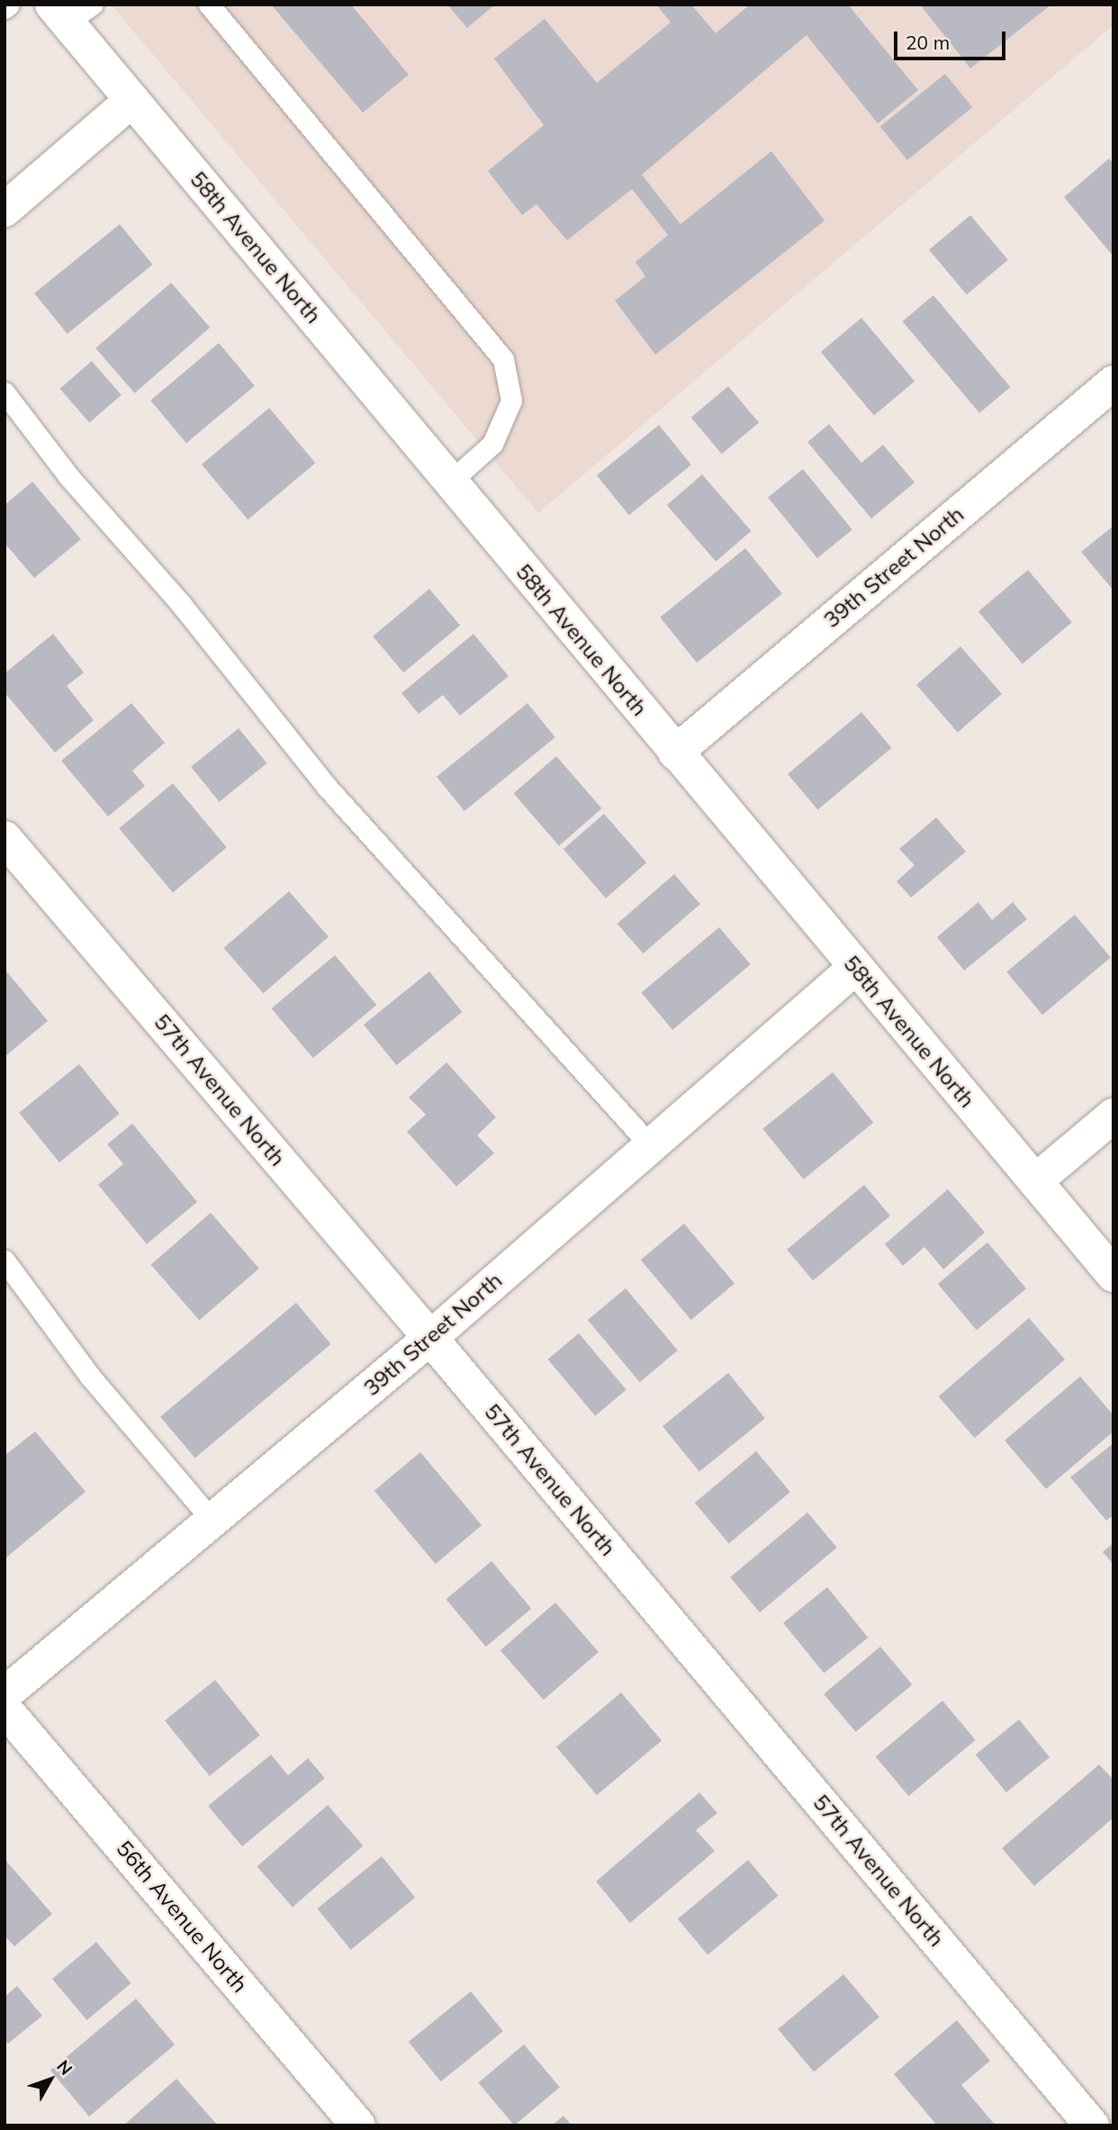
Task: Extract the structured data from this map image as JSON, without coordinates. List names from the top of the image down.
{
  "streets": {
    "street": [
      "58th Avenue North",
      "39th Street North",
      "57th Avenue North",
      "56th Avenue North"
    ]
  },
  "crossings": [
    ["58th Avenue North", "39th Street North"],
    ["39th Street North", "57th Avenue North"]
  ],
  "scale_bar": "20 m",
  "north": "top right"
}
